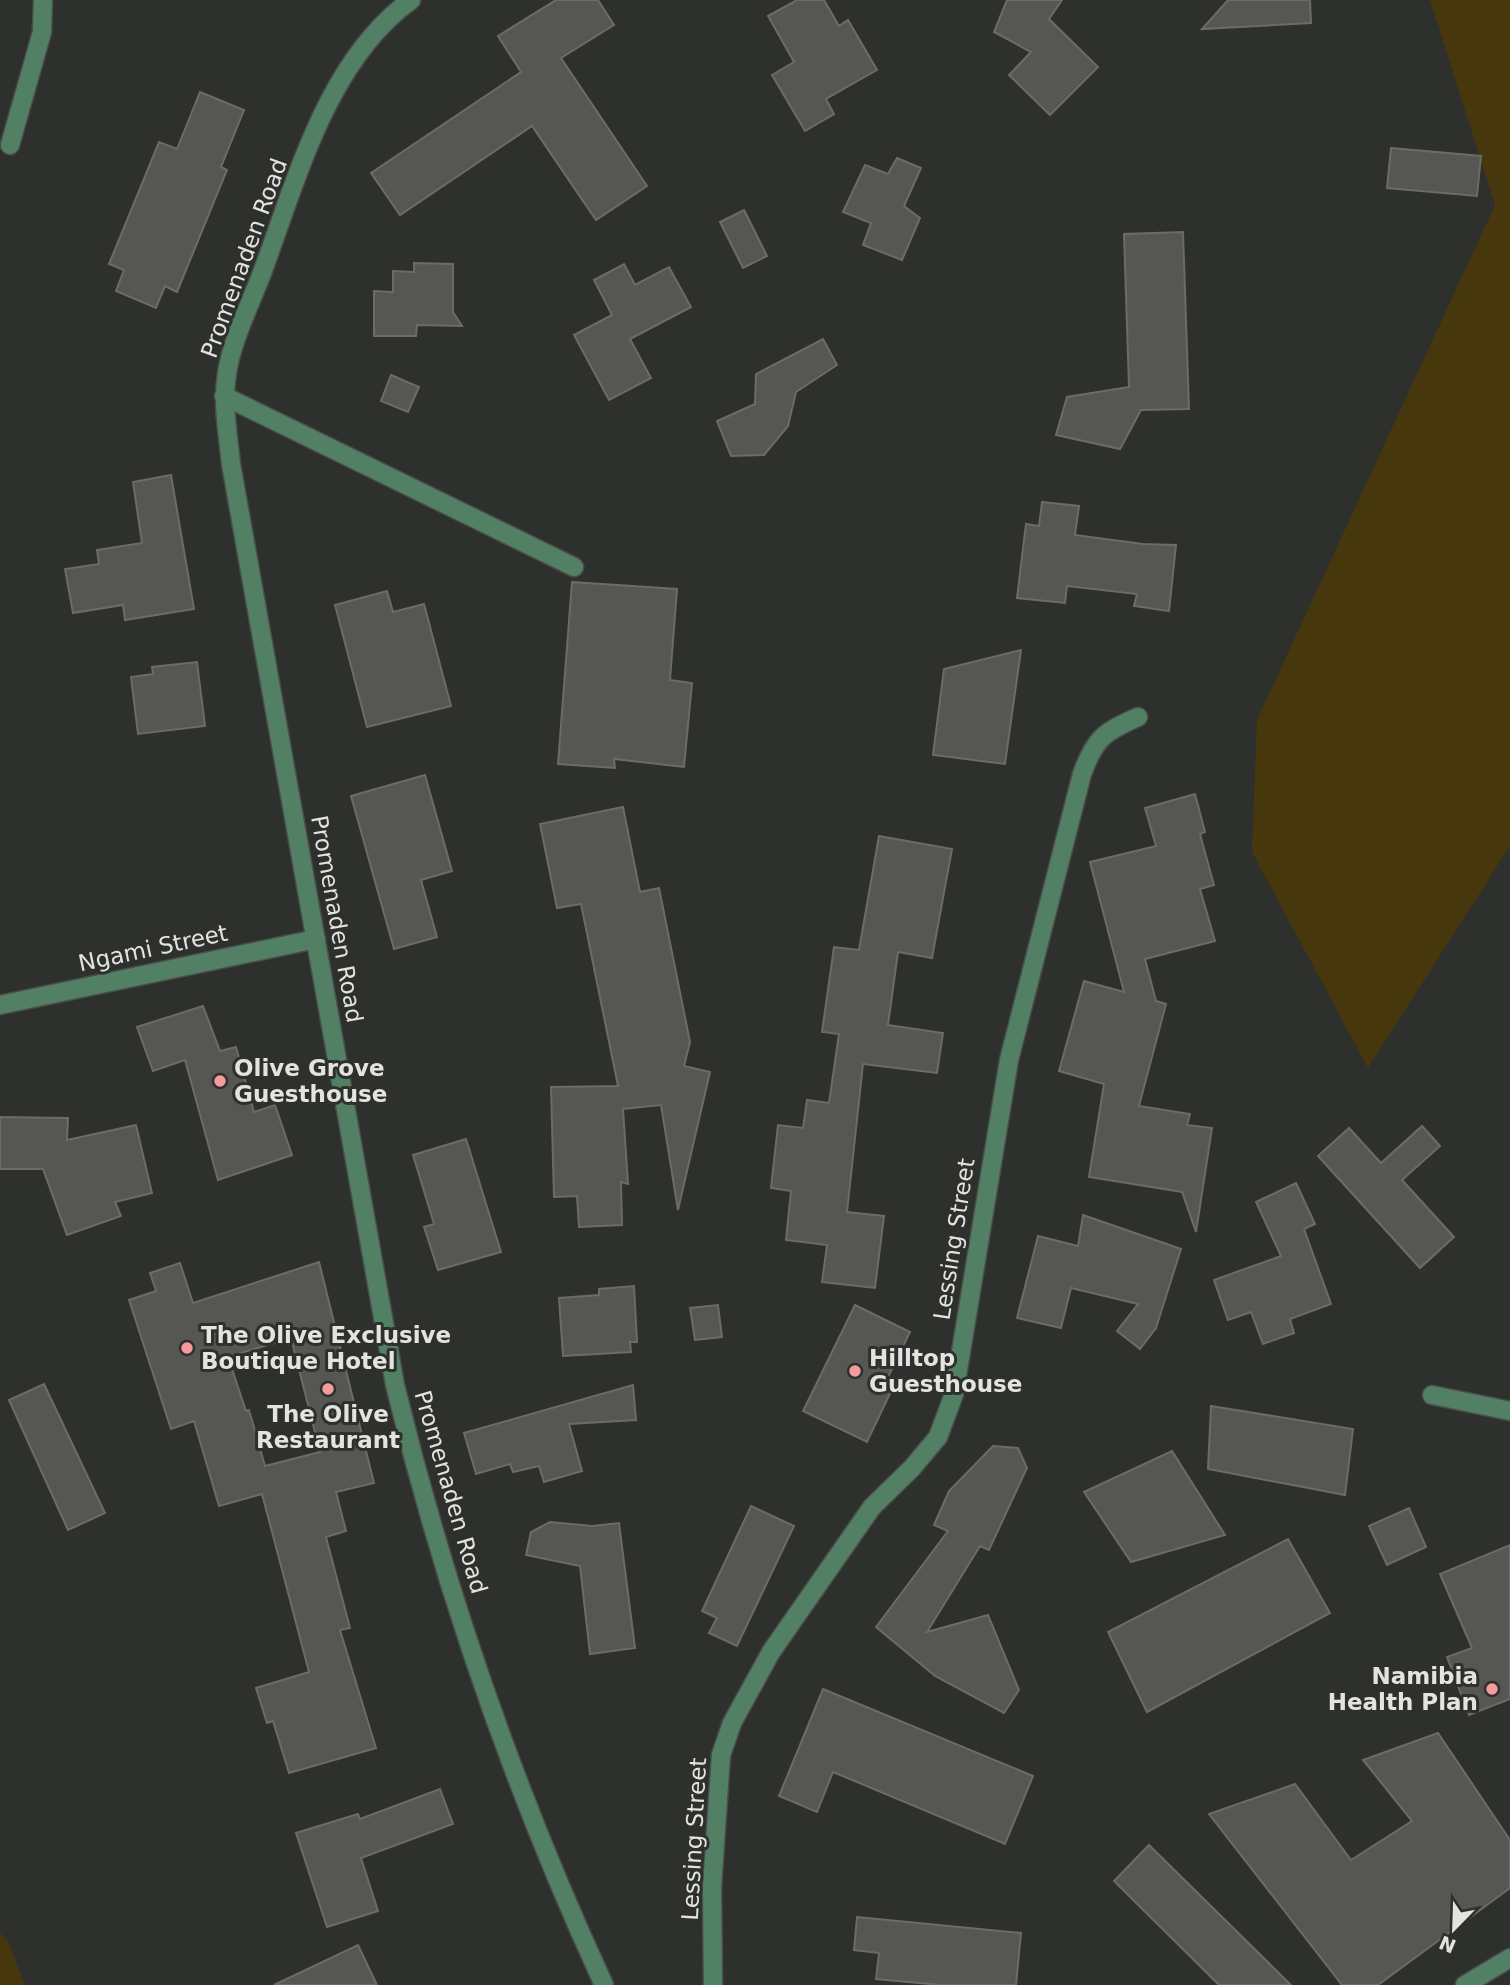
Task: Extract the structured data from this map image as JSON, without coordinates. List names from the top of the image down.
{
  "streets": {
    "street": ["Promenaden Road", "Ngami Street", "Lessing Street"]
  },
  "crossings": [
    ["Promenaden Road", "Ngami Street"]
  ],
  "places": [
    "Olive Grove Guesthouse",
    "The Olive Exclusive Boutique Hotel",
    "Hilltop Guesthouse",
    "The Olive Restaurant",
    "Namibia Health Plan"
  ],
  "north": "bottom left"
}
